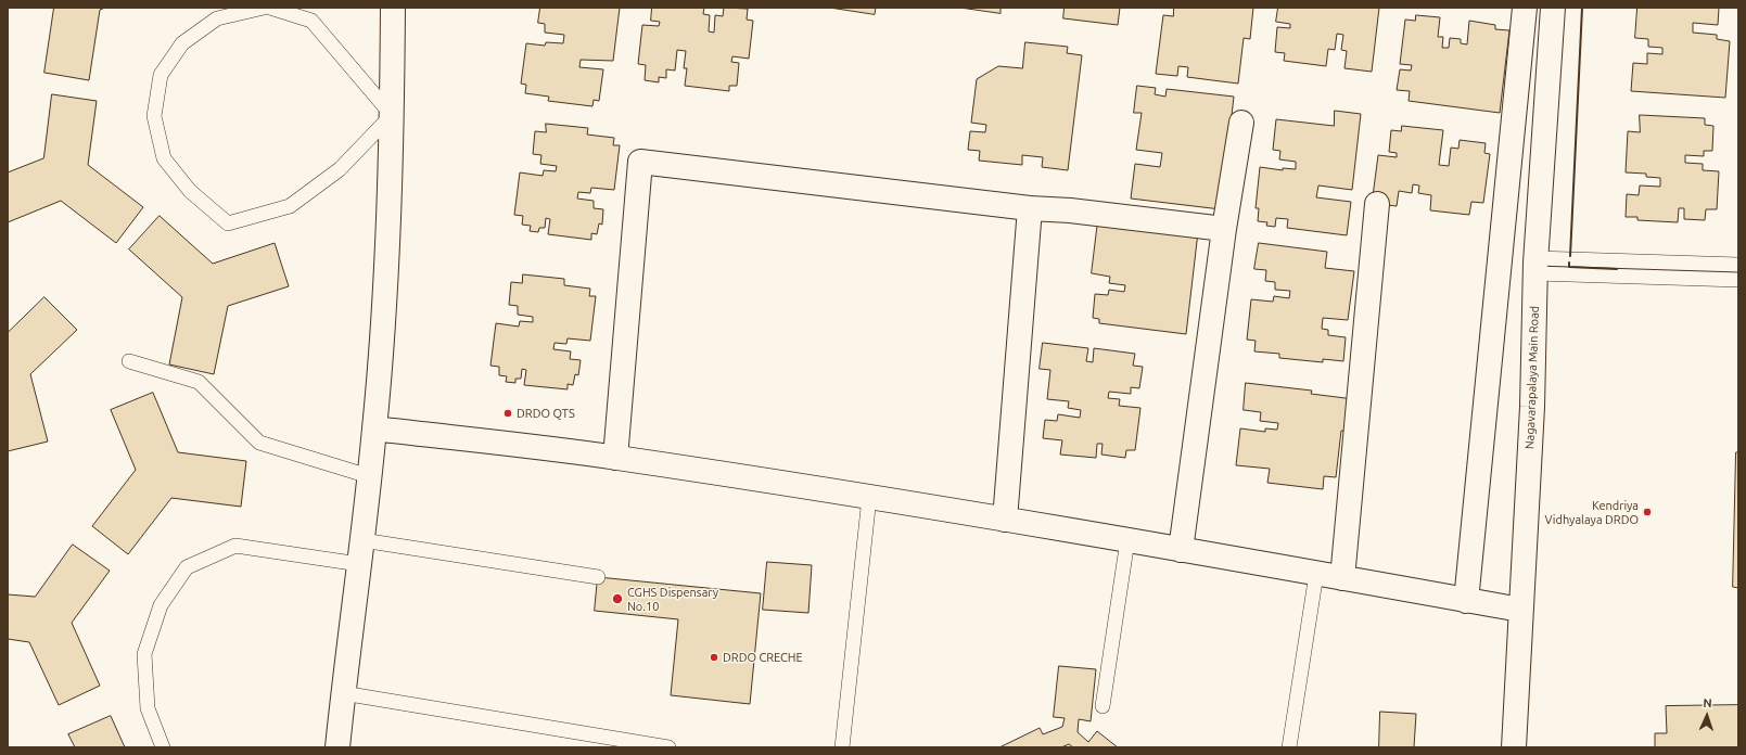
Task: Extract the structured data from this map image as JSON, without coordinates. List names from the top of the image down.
{
  "streets": {
    "street": ["Nagavarapalaya Main Road"]
  },
  "places": [
    "DRDO QTS",
    "Kendriya Vidhyalaya DRDO",
    "CGHS Dispensary No.10",
    "DRDO CRECHE"
  ],
  "north": "top"
}
